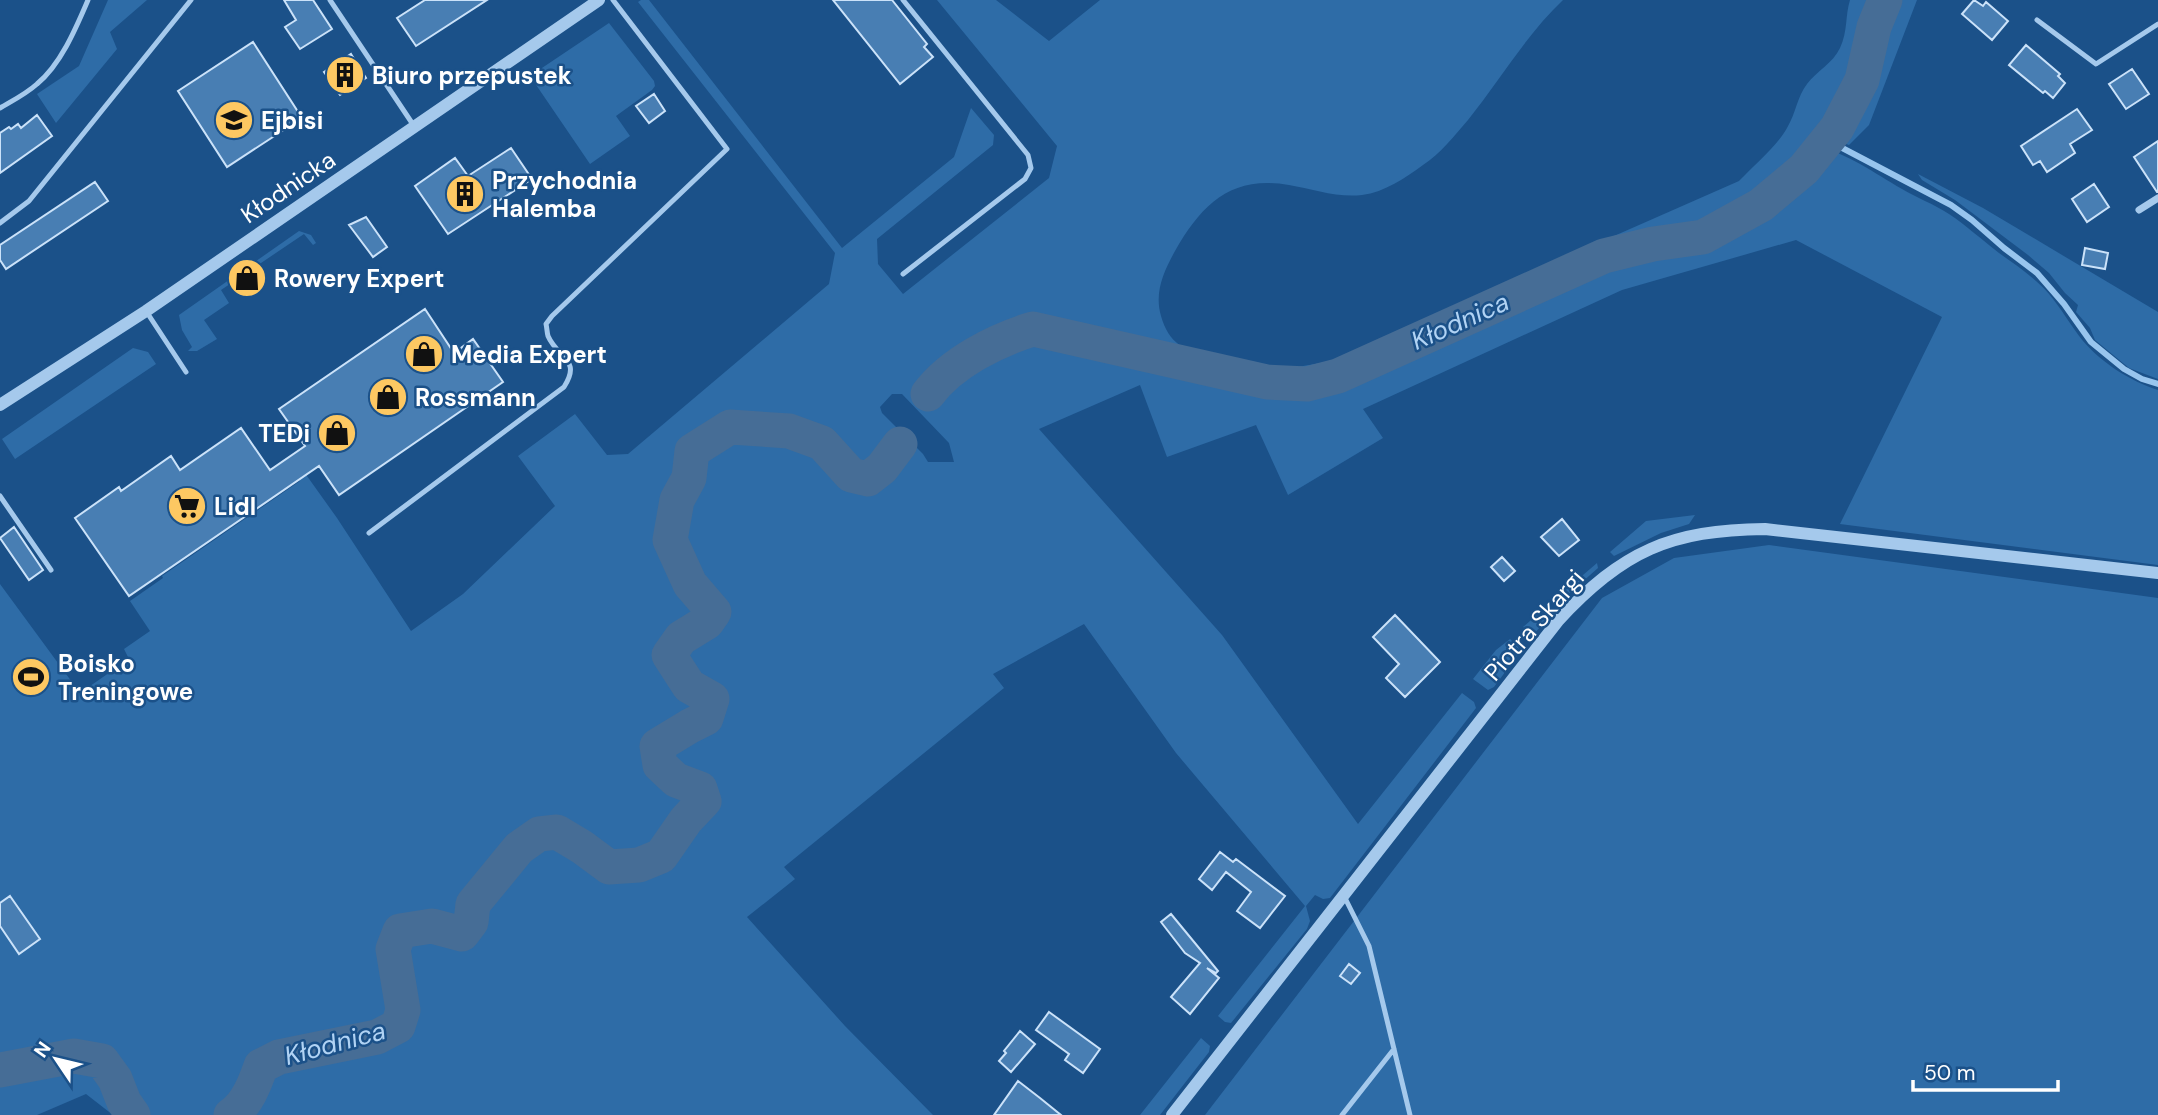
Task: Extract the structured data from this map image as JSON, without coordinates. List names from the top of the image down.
{
  "streets": {
    "street": ["Kłodnicka", "Piotra Skargi"]
  },
  "water": ["Kłodnica"],
  "places": {
    "building": ["Biuro przepustek", "Przychodnia Halemba"],
    "school or university": ["Ejbisi"],
    "shop": [
      "Rowery Expert",
      "Media Expert",
      "Rossmann",
      "TEDi"
    ],
    "supermarket": ["Lidl"],
    "sports": ["Boisko Treningowe"]
  },
  "scale_bar": "50 m",
  "north": "top left"
}
